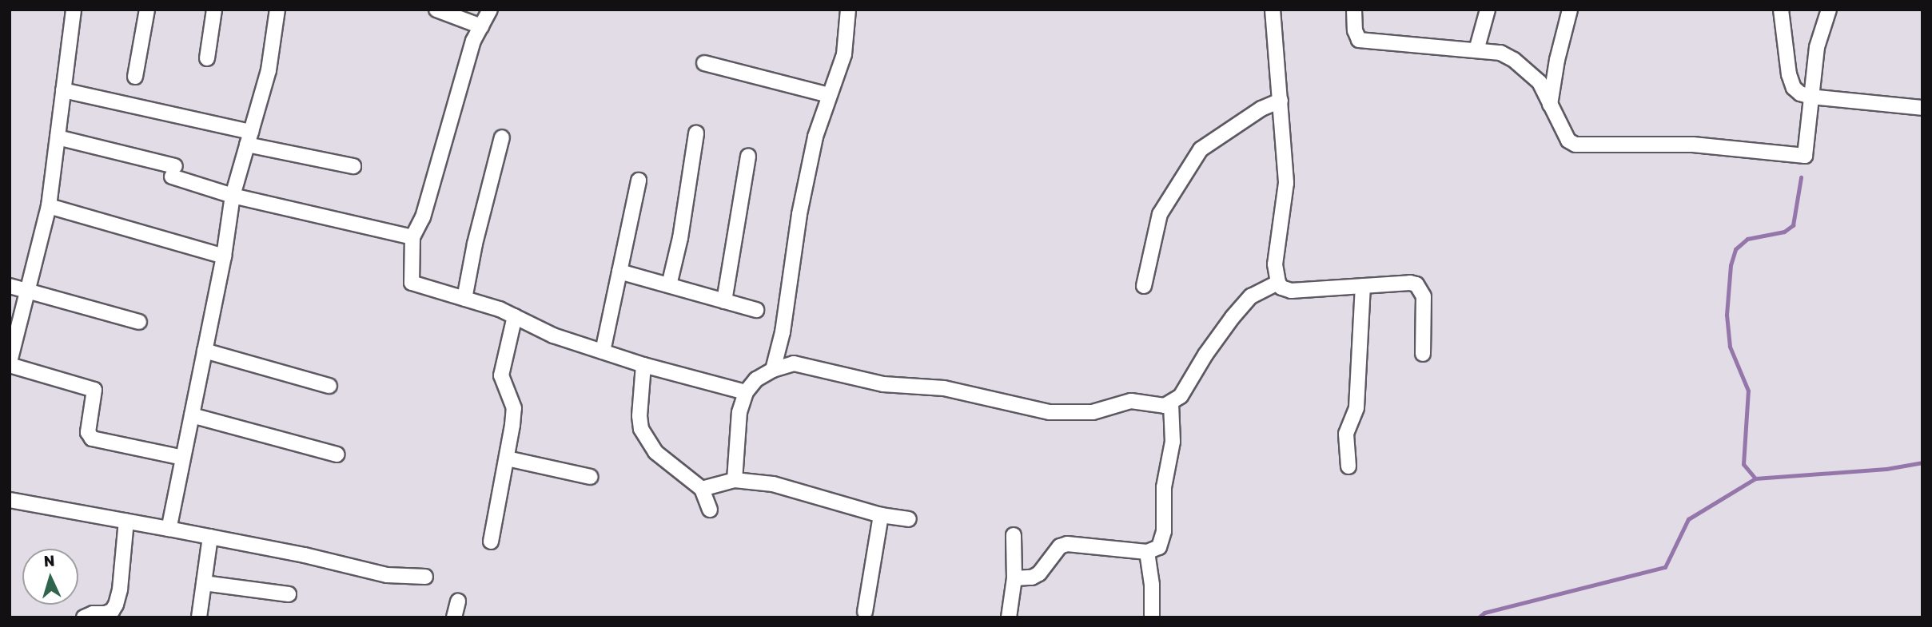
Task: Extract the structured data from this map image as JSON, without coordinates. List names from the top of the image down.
{
  "north": "top"
}
